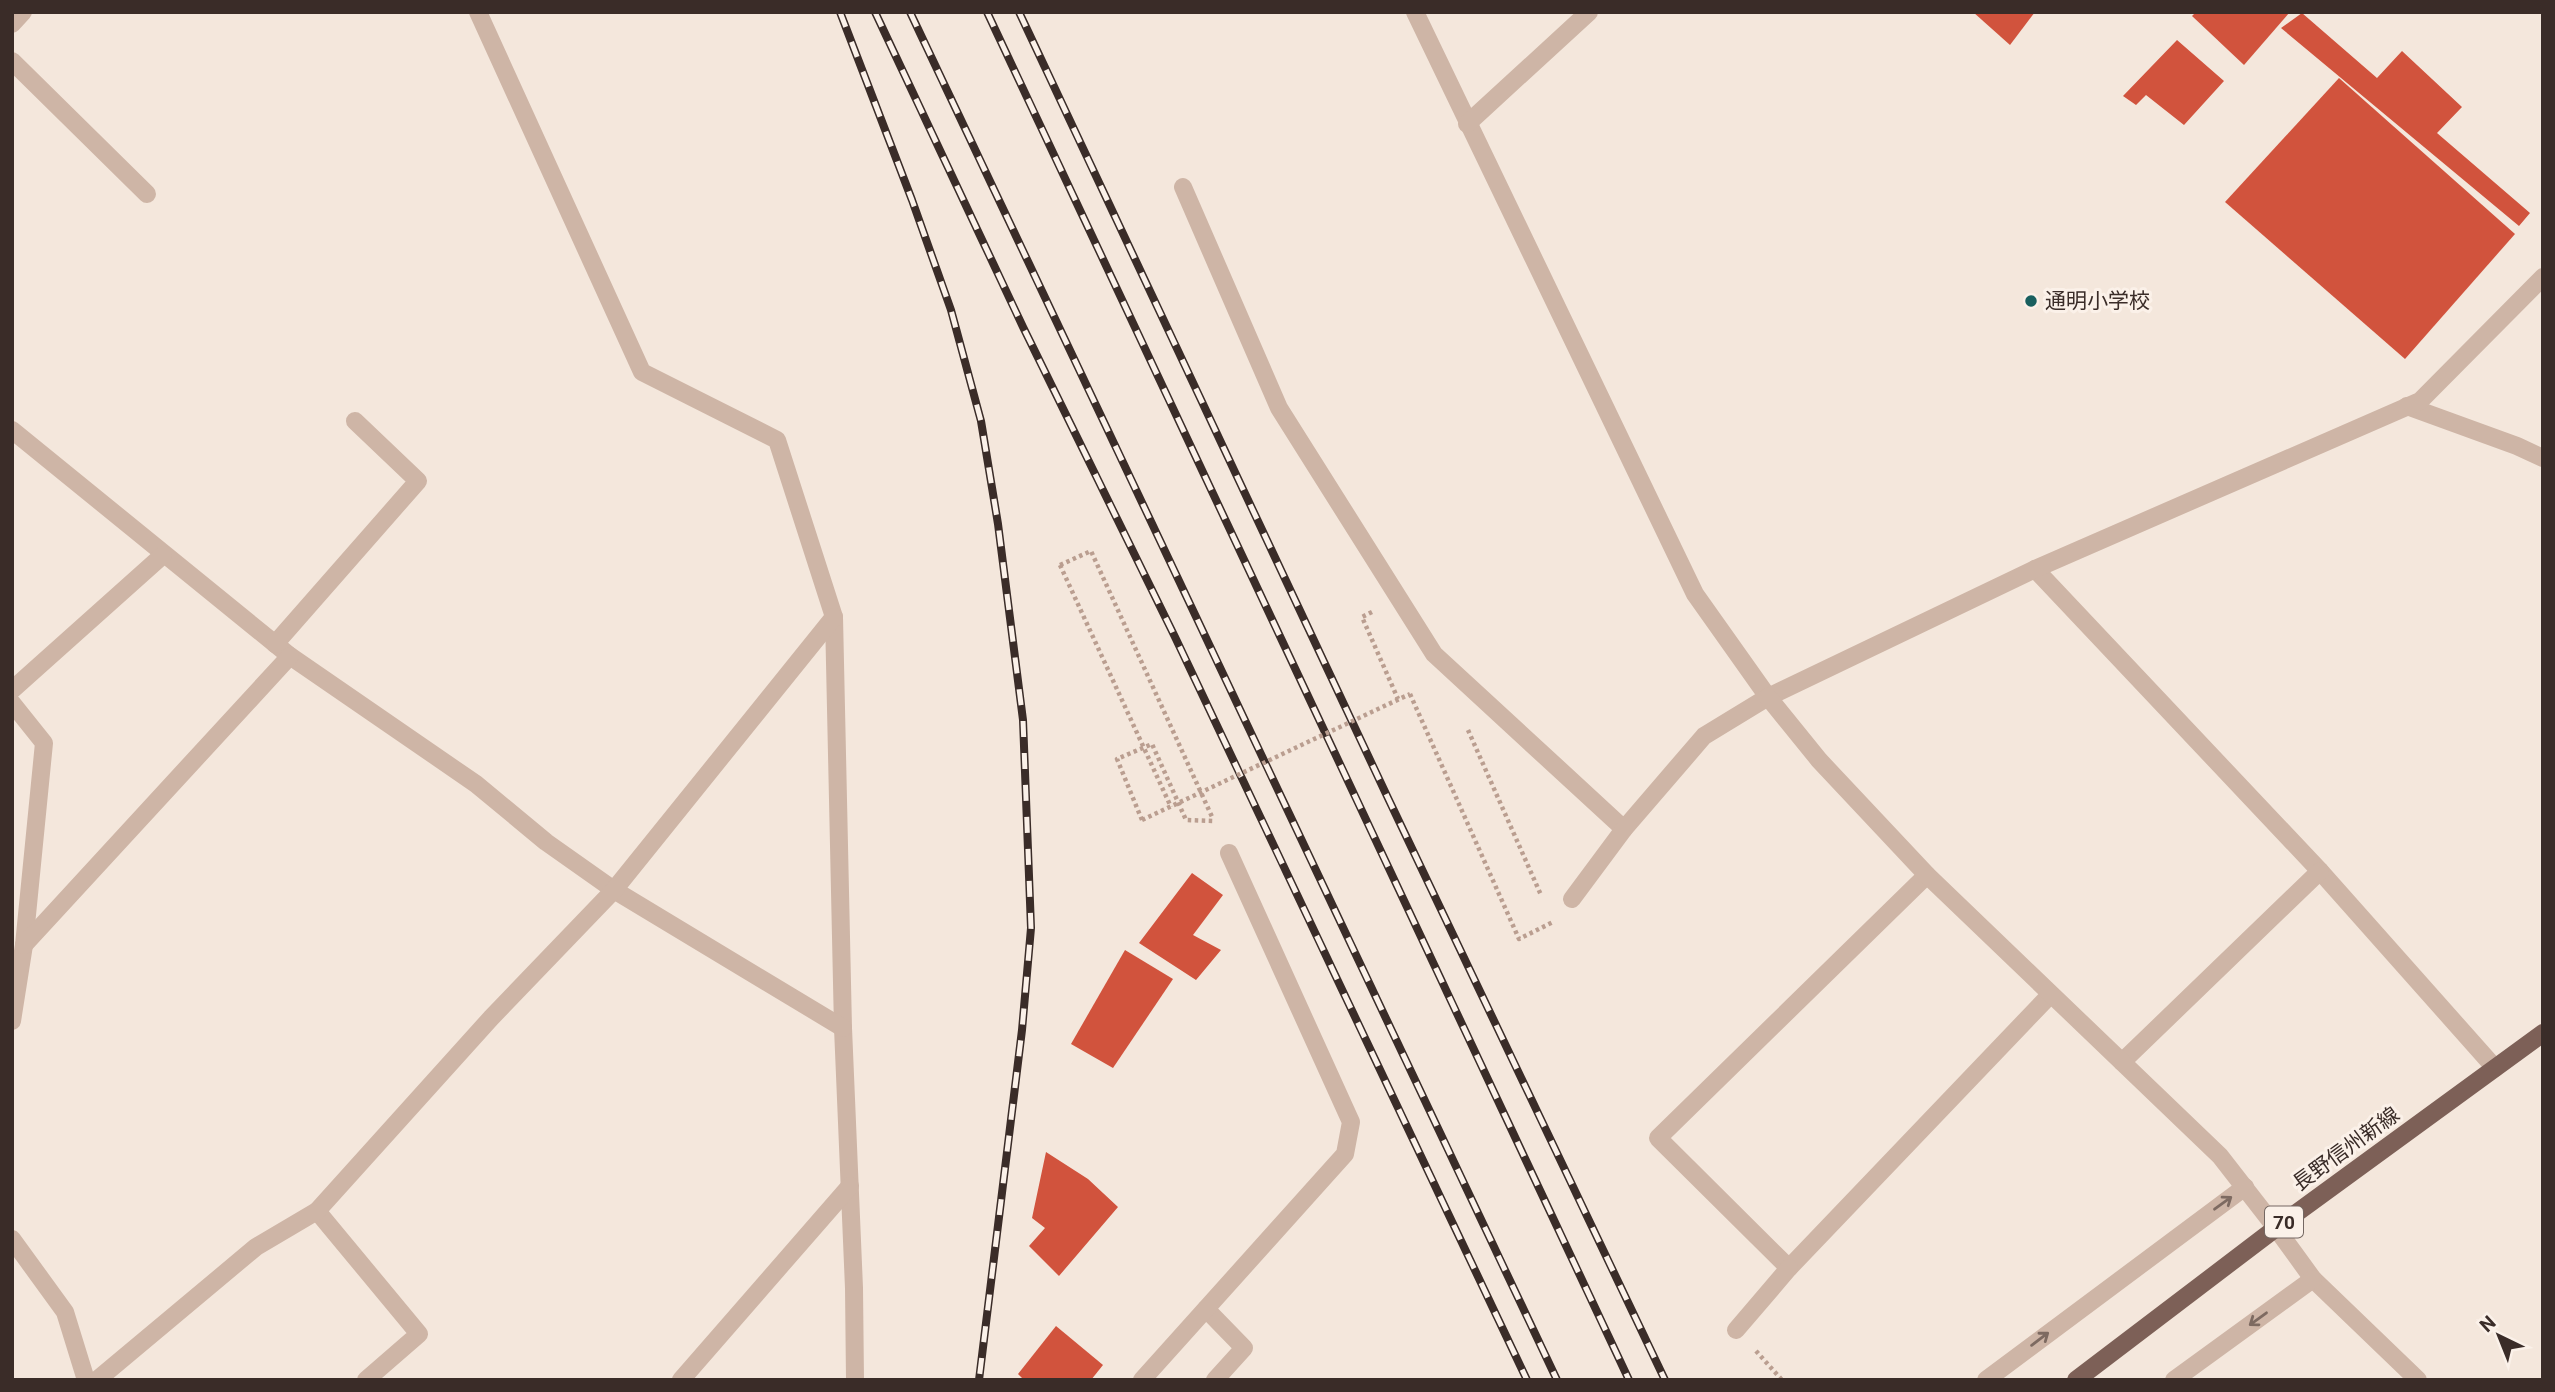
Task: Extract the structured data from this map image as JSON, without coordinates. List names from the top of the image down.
{
  "streets": {
    "main road": ["長野信州新線", "70"]
  },
  "places": ["通明小学校"],
  "north": "top left"
}
